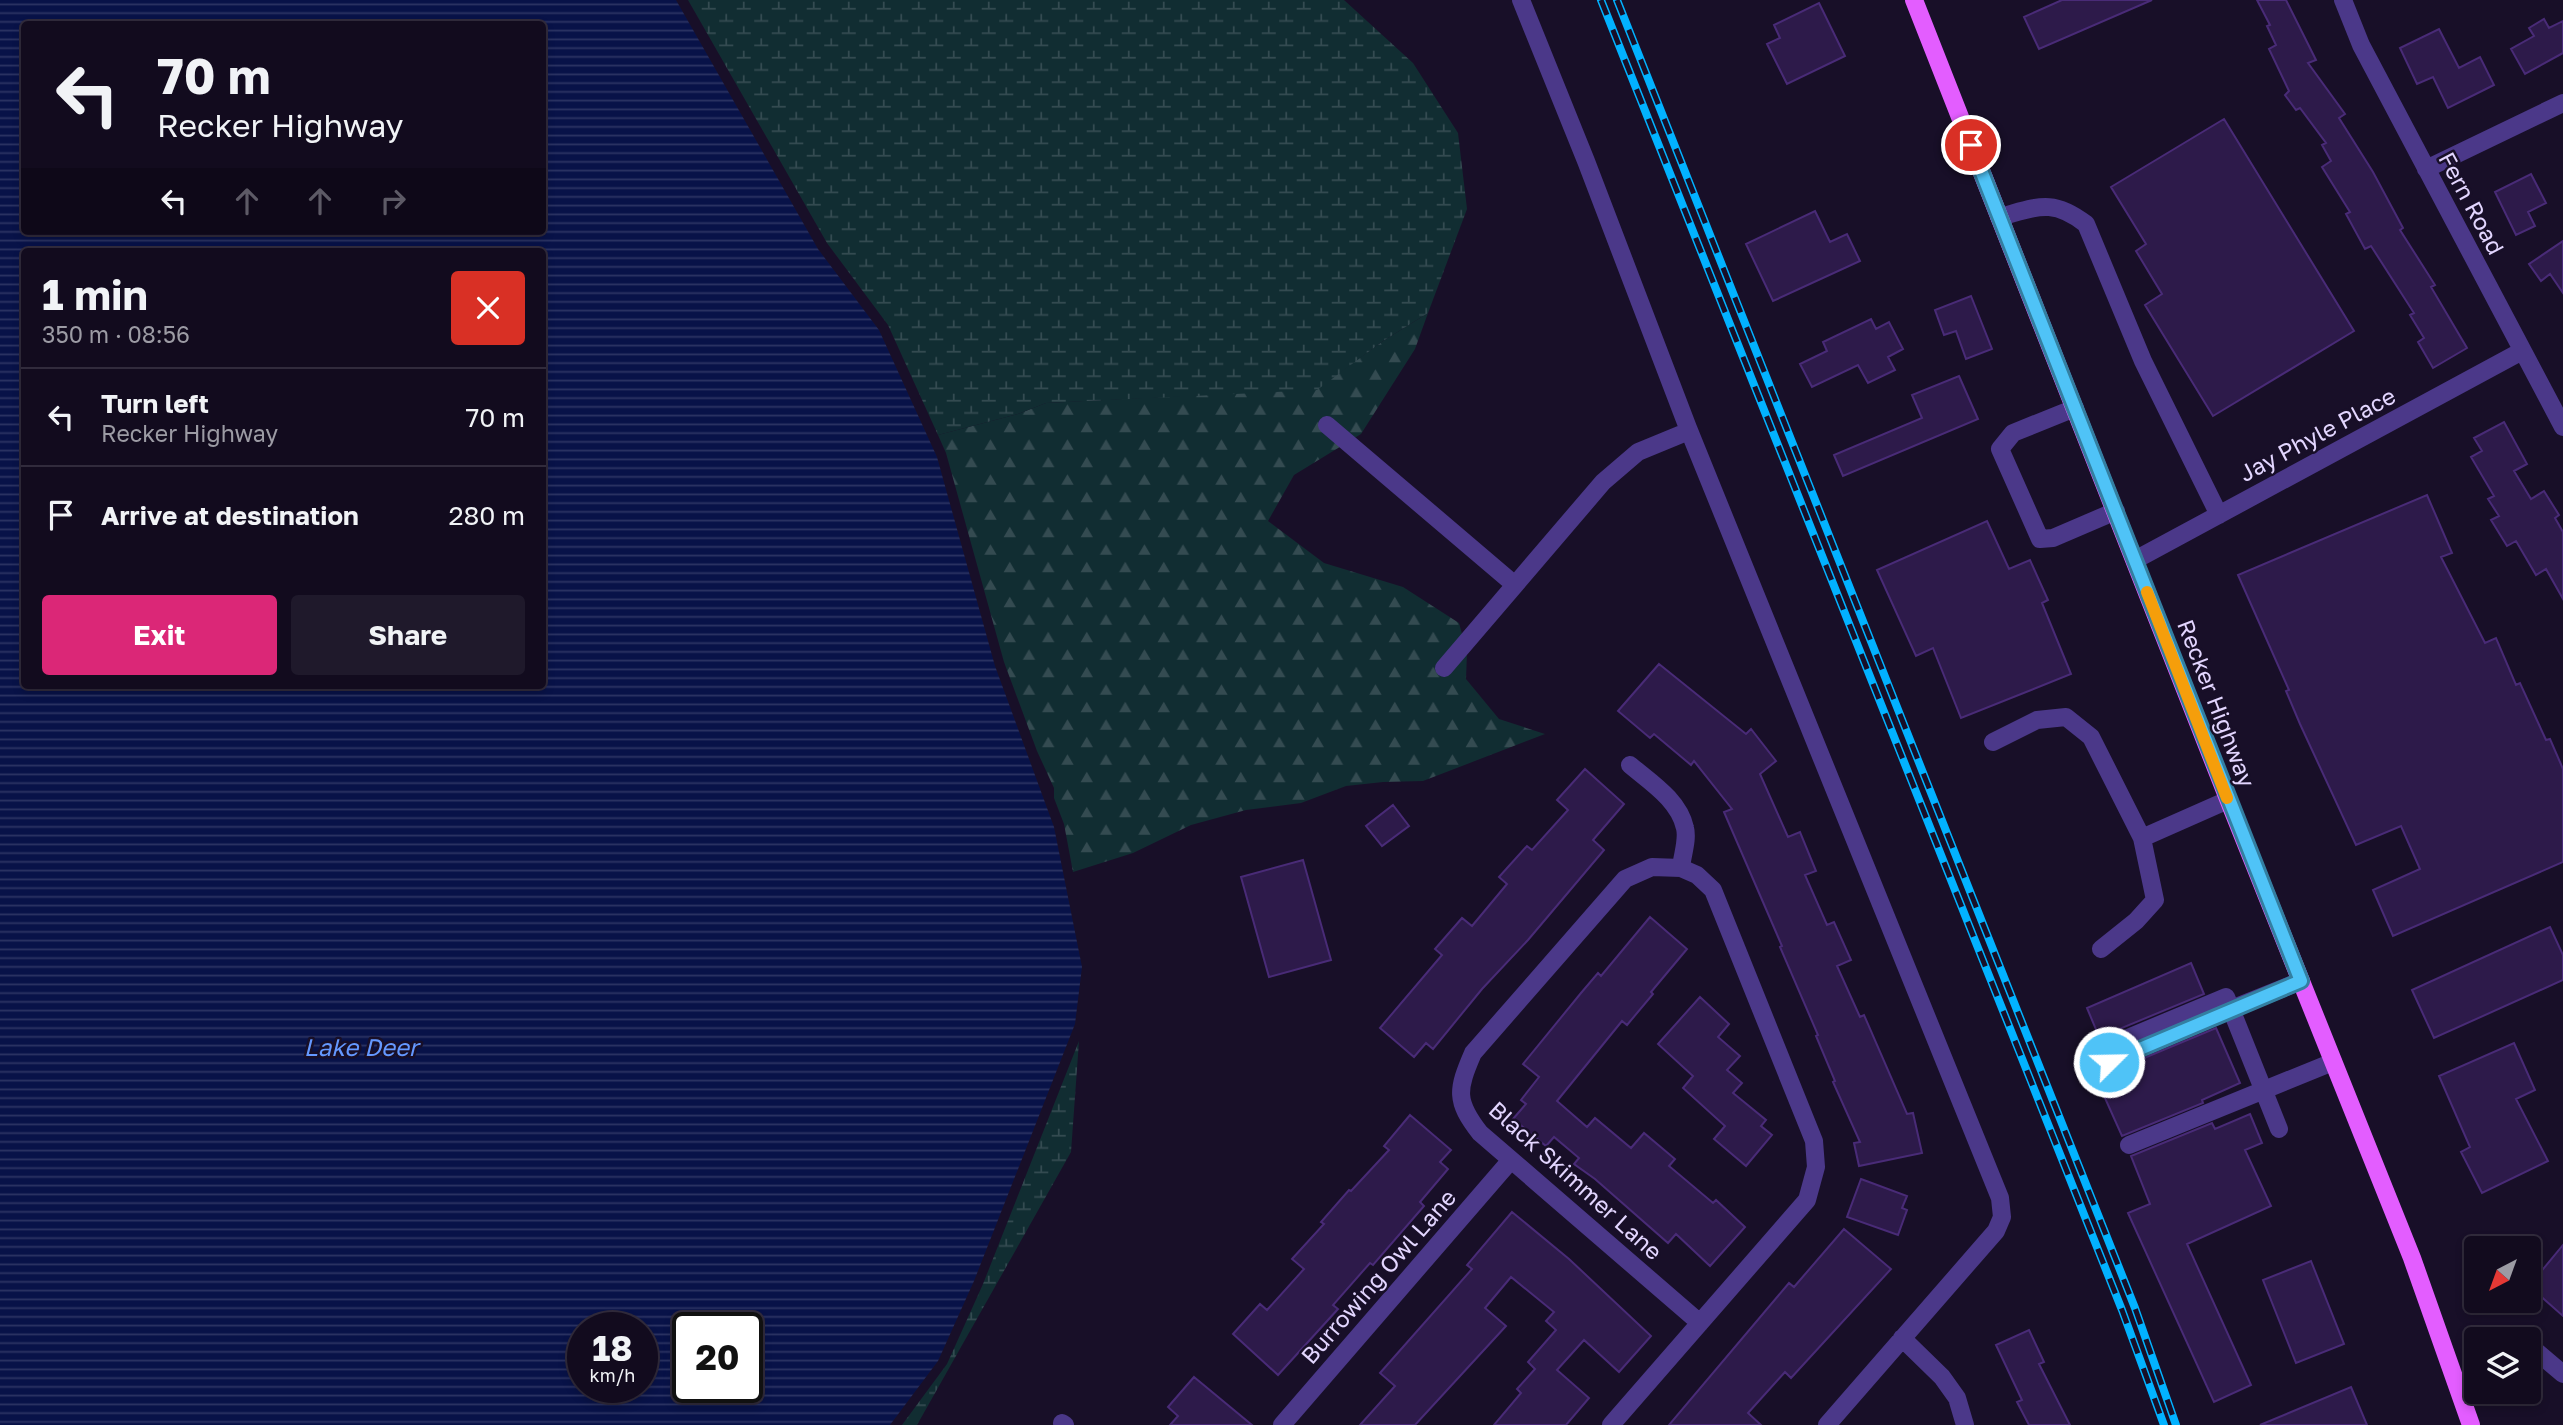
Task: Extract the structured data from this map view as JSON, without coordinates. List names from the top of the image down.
{
  "streets": {
    "main road": ["Recker Highway"],
    "street": [
      "Fern Road",
      "Jay Phyle Place",
      "Black Skimmer Lane",
      "Burrowing Owl Lane"
    ]
  },
  "crossings": [
    ["Fern Road", "Jay Phyle Place"],
    ["Jay Phyle Place", "Recker Highway"],
    ["Black Skimmer Lane", "Burrowing Owl Lane"]
  ],
  "water": ["Lake Deer"],
  "north": "bottom left",
  "page": {
    "turn": ["70 m", "Recker Highway"],
    "heading": ["1 min", "350 m · 08:56"],
    "list": [
      {
        "name": "Turn left",
        "note": "Recker Highway",
        "value": "70 m"
      },
      {
        "name": "Arrive at destination",
        "value": "280 m"
      }
    ],
    "buttons": ["Exit", "Share"],
    "speed": "18 km/h",
    "limit": "20"
  }
}
